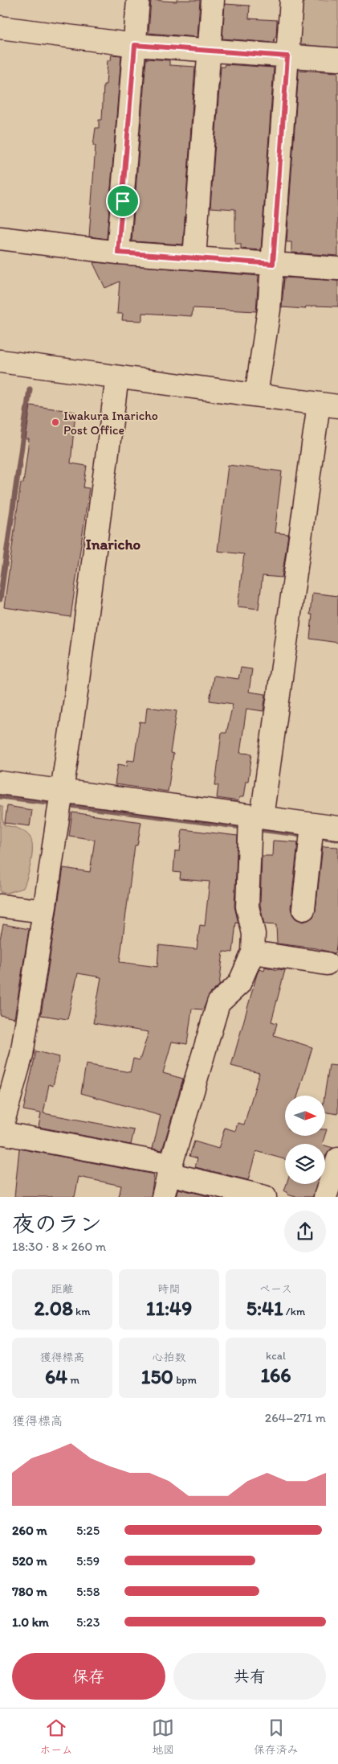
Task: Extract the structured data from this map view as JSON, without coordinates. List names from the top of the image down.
{
  "districts": ["Inaricho"],
  "places": ["Iwakura Inaricho Post Office"],
  "north": "right",
  "page": {
    "heading": ["夜のラン", "18:30 · 8 × 260 m"],
    "stats": [
      ["距離", "2.08 km"],
      ["時間", "11:49"],
      ["ペース", "5:41 /km"],
      ["獲得標高", "64 m"],
      ["心拍数", "150 bpm"],
      ["kcal", "166"]
    ],
    "chart": ["獲得標高", "264–271 m"],
    "list": [
      {
        "name": "260 m",
        "note": "5:25"
      },
      {
        "name": "520 m",
        "note": "5:59"
      },
      {
        "name": "780 m",
        "note": "5:58"
      },
      {
        "name": "1.0 km",
        "note": "5:23"
      }
    ],
    "buttons": ["保存", "共有"],
    "tabs": ["ホーム", "地図", "保存済み"]
  }
}
